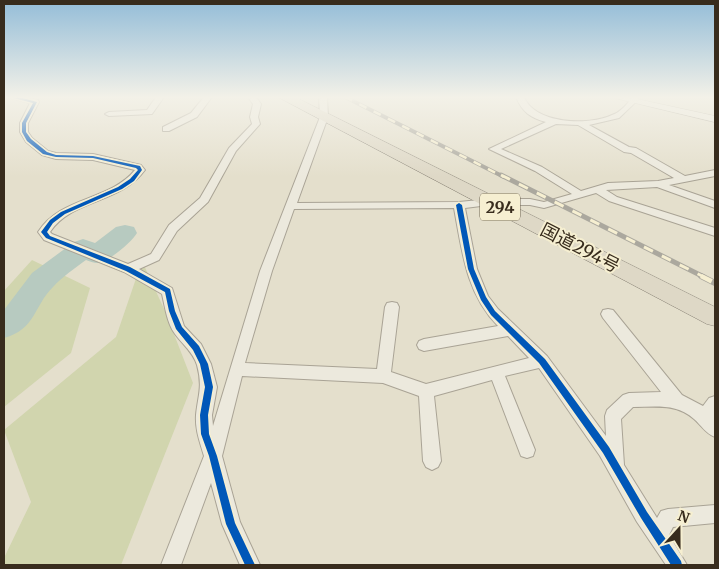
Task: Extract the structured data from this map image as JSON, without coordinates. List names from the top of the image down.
{
  "streets": {
    "highway": ["294", "国道294号"]
  },
  "north": "top"
}
